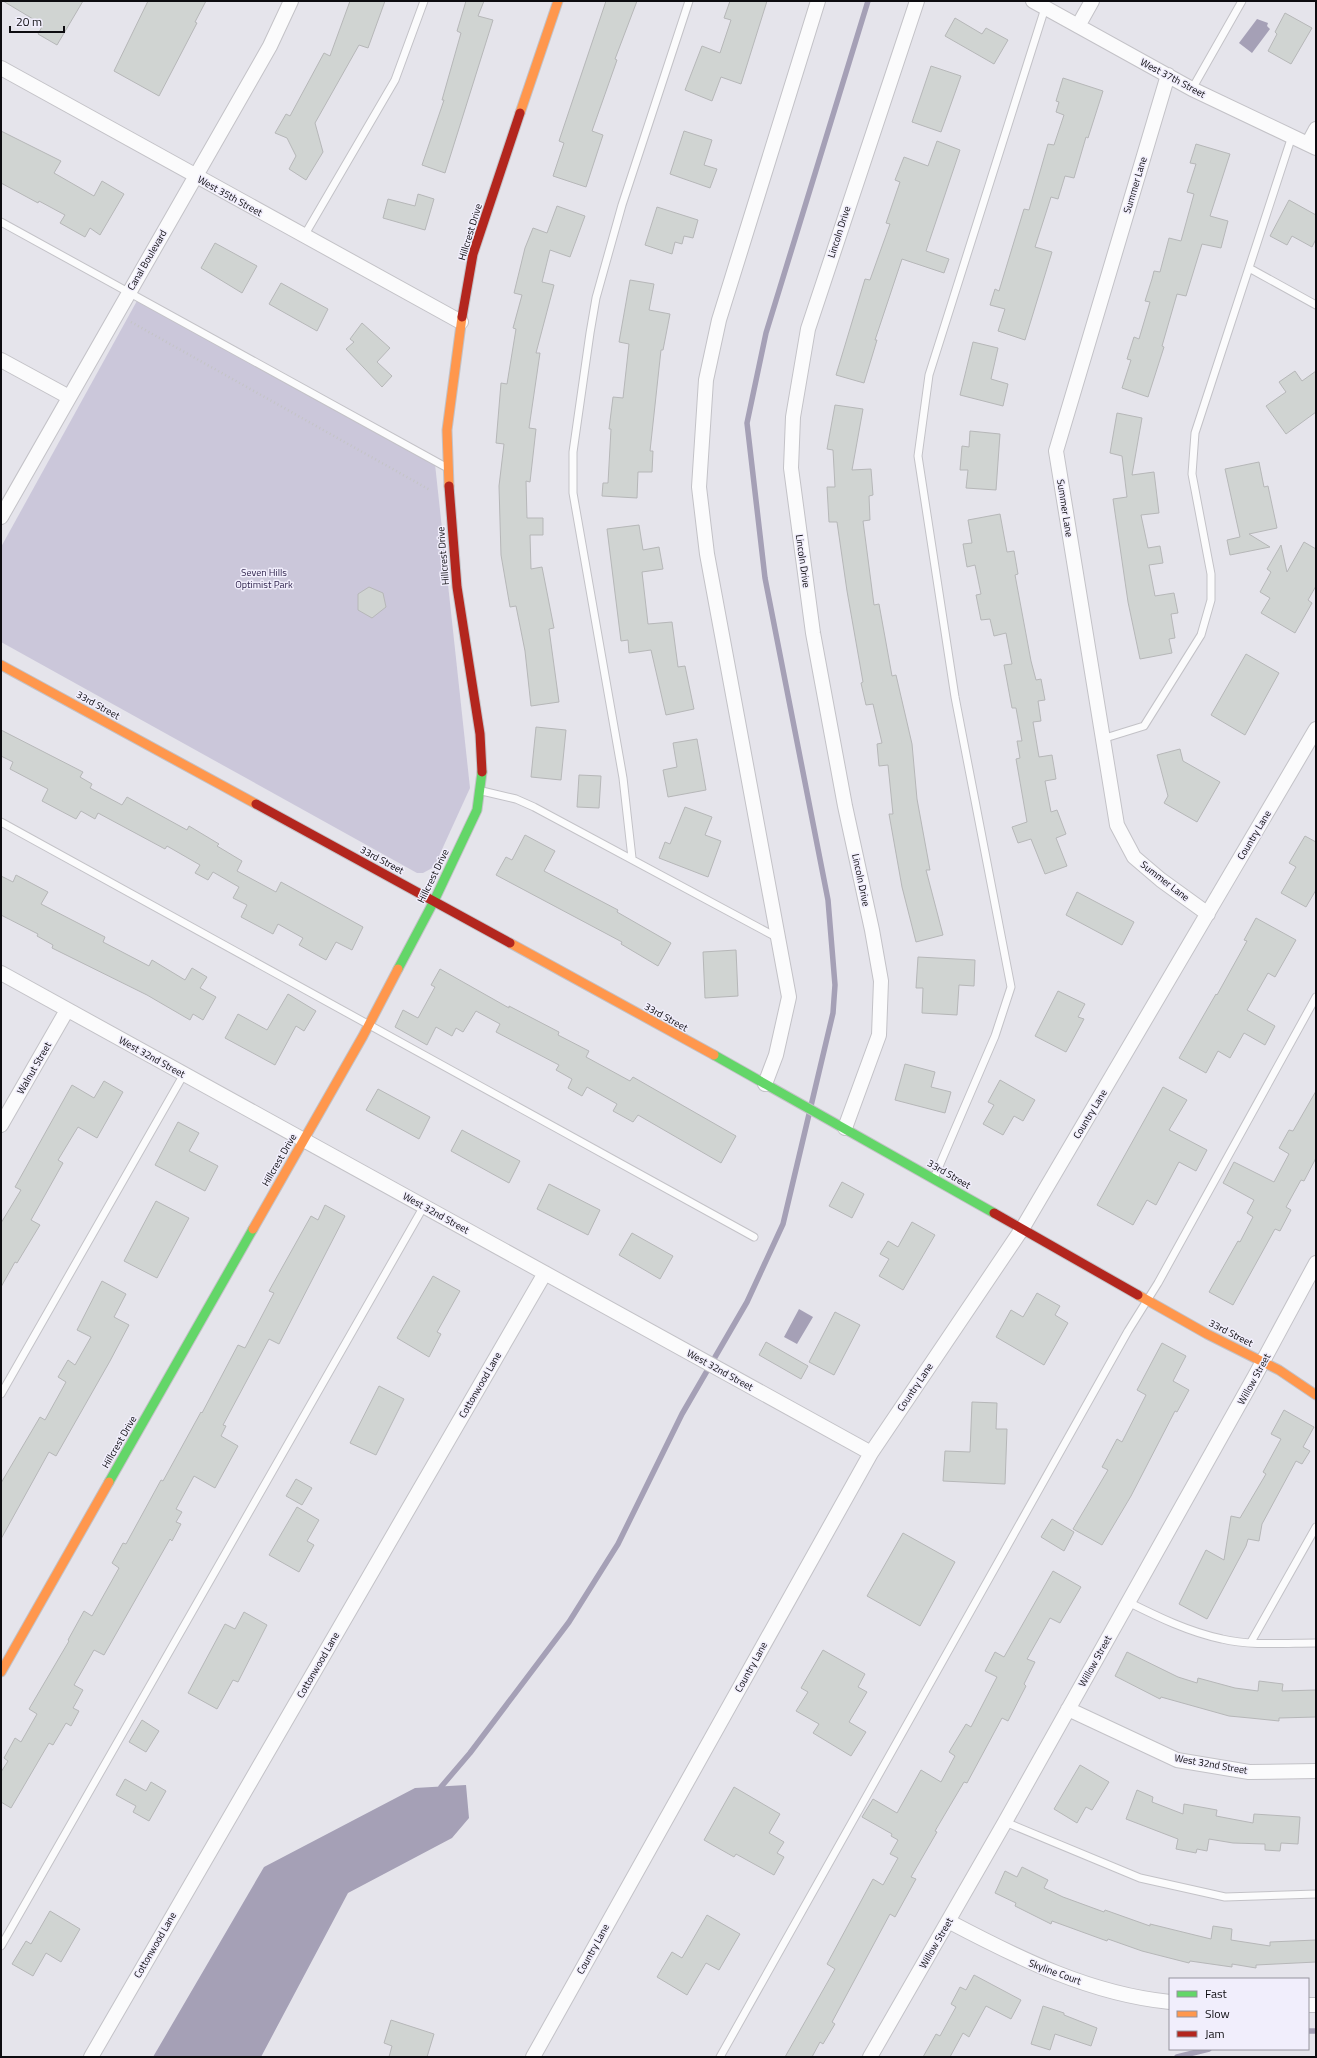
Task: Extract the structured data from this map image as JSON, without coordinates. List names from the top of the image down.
{
  "streets": {
    "street": [
      "West 37th Street",
      "Summer Lane",
      "West 35th Street",
      "Hillcrest Drive",
      "Lincoln Drive",
      "Canal Boulevard",
      "33rd Street",
      "Country Lane",
      "West 32nd Street",
      "Walnut Street",
      "Willow Street",
      "Cottonwood Lane",
      "Skyline Court"
    ]
  },
  "crossings": [
    ["West 37th Street", "Summer Lane"],
    ["Summer Lane", "Country Lane"],
    ["West 35th Street", "Hillcrest Drive"],
    ["West 35th Street", "Canal Boulevard"],
    ["Hillcrest Drive", "33rd Street"],
    ["Hillcrest Drive", "West 32nd Street"],
    ["Lincoln Drive", "33rd Street"],
    ["33rd Street", "Country Lane"],
    ["33rd Street", "Willow Street"],
    ["Country Lane", "West 32nd Street"],
    ["West 32nd Street", "Walnut Street"],
    ["West 32nd Street", "Willow Street"],
    ["West 32nd Street", "Cottonwood Lane"],
    ["Willow Street", "Skyline Court"]
  ],
  "parks": ["Seven Hills Optimist Park"],
  "legend": ["Fast", "Slow", "Jam"],
  "scale_bar": "20 m"
}
